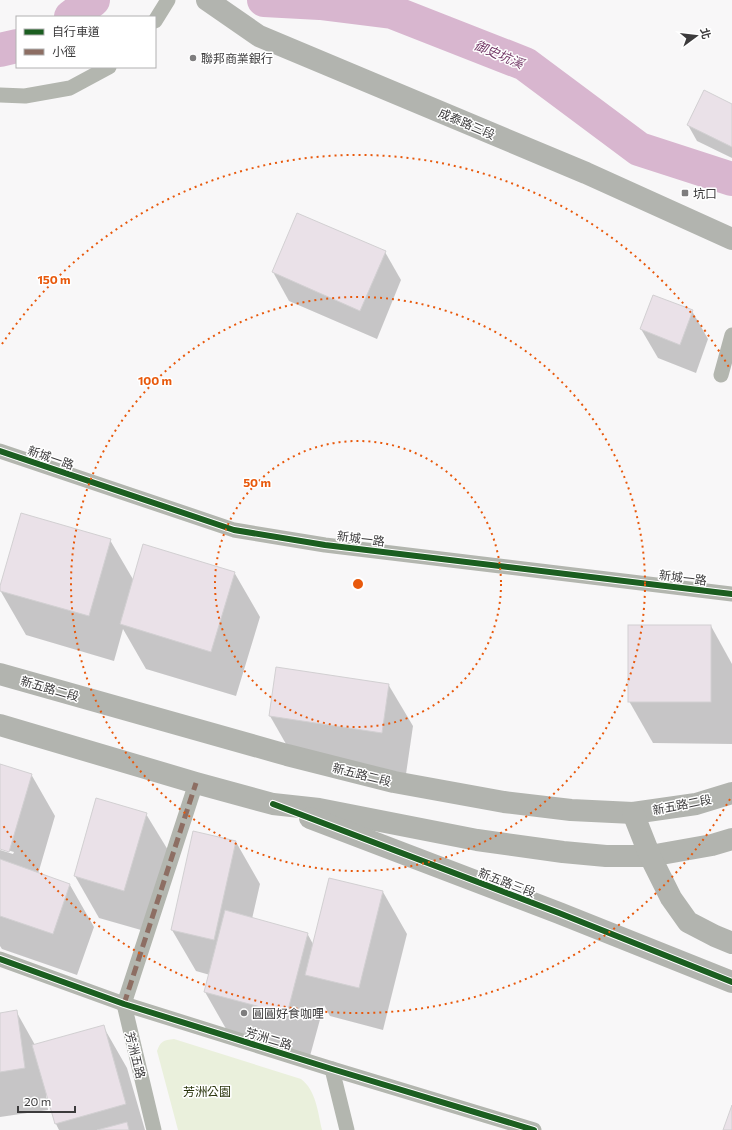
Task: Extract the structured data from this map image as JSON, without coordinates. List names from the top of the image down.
{
  "streets": {
    "main road": ["成泰路三段", "新五路二段", "新五路三段"],
    "street": ["新城一路", "芳洲二路", "芳洲五路"]
  },
  "crossings": [
    ["芳洲二路", "芳洲五路"]
  ],
  "water": ["御史坑溪"],
  "parks": ["芳洲公園"],
  "places": {
    "other": ["聯邦商業銀行", "圓圓好食咖哩"],
    "transit": ["坑口"]
  },
  "legend": ["自行車道", "小徑"],
  "scale_bar": "20 m",
  "north": "right",
  "rings": ["150 m", "100 m", "50 m"]
}
